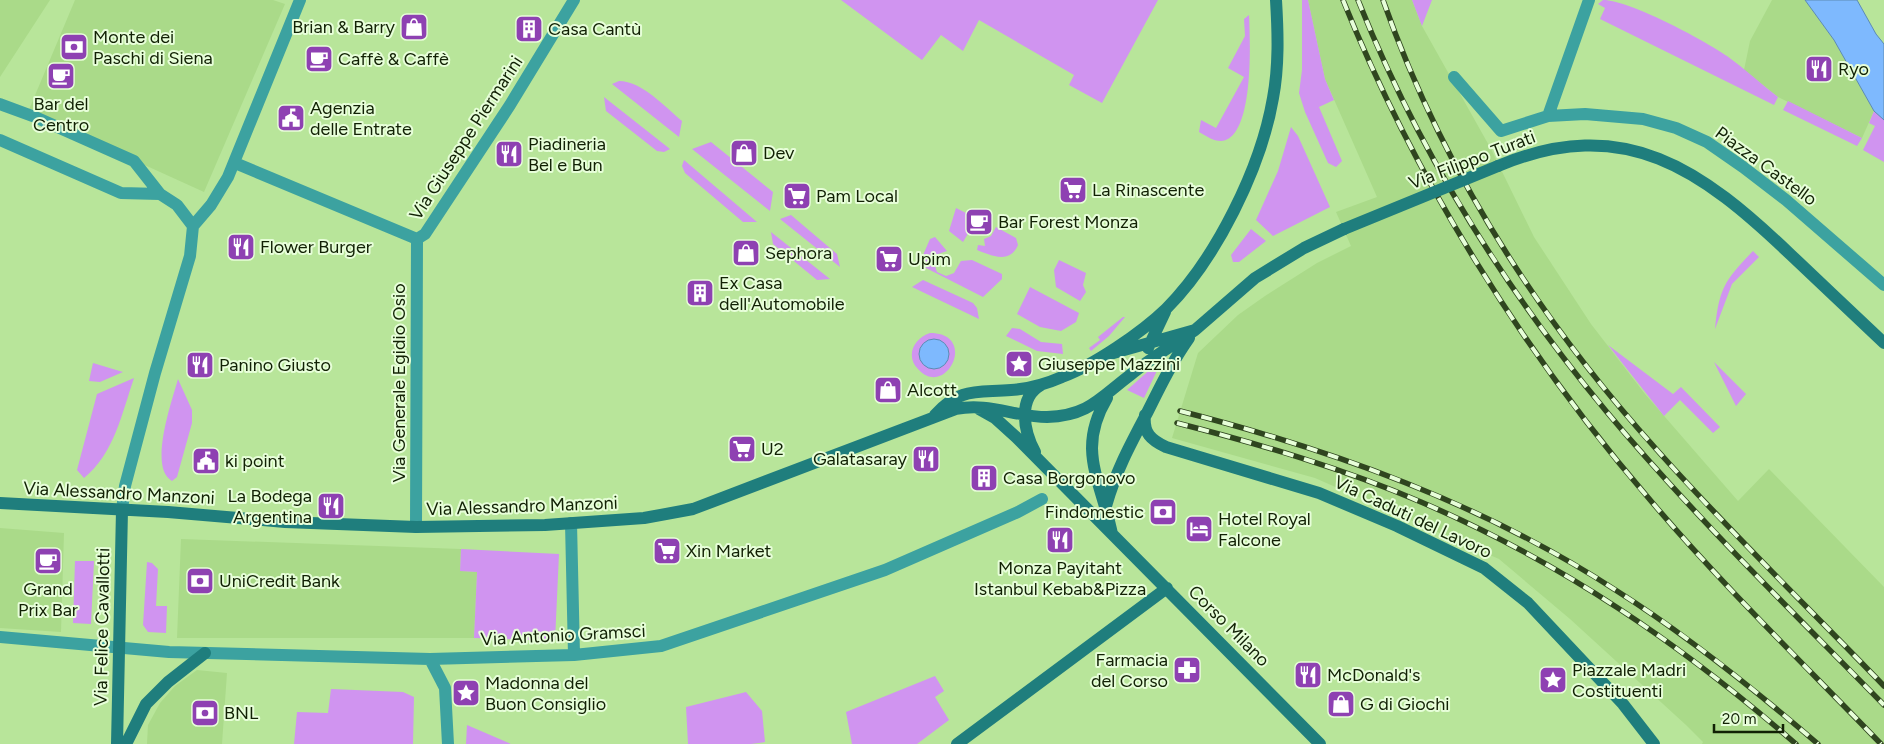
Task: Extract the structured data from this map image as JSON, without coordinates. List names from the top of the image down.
{
  "streets": {
    "street": [
      "Via Giuseppe Piermarini",
      "Via Filippo Turati",
      "Piazza Castello",
      "Via Generale Egidio Osio",
      "Via Alessandro Manzoni",
      "Via Caduti del Lavoro",
      "Corso Milano",
      "Via Felice Cavallotti",
      "Via Antonio Gramsci"
    ]
  },
  "crossings": [
    ["Via Giuseppe Piermarini", "Via Generale Egidio Osio"],
    ["Via Generale Egidio Osio", "Via Alessandro Manzoni"],
    ["Via Alessandro Manzoni", "Via Felice Cavallotti"],
    ["Via Felice Cavallotti", "Via Antonio Gramsci"]
  ],
  "places": {
    "shop": [
      "Brian & Barry",
      "Dev",
      "Sephora",
      "Alcott",
      "G di Giochi"
    ],
    "building": ["Casa Cantù", "Ex Casa dell'Automobile", "Casa Borgonovo"],
    "bank": [
      "Monte dei Paschi di Siena",
      "Findomestic",
      "UniCredit Bank",
      "BNL"
    ],
    "cafe": [
      "Caffè & Caffè",
      "Bar del Centro",
      "Bar Forest Monza",
      "Grand Prix Bar"
    ],
    "restaurant": [
      "Ryo",
      "Piadineria Bel e Bun",
      "Flower Burger",
      "Panino Giusto",
      "Galatasaray",
      "La Bodega Argentina",
      "Monza Payitaht Istanbul Kebab&Pizza",
      "McDonald's"
    ],
    "public building": ["Agenzia delle Entrate", "ki point"],
    "supermarket": [
      "La Rinascente",
      "Pam Local",
      "Upim",
      "U2",
      "Xin Market"
    ],
    "place": ["Giuseppe Mazzini", "Piazzale Madri Costituenti", "Madonna del Buon Consiglio"],
    "hotel": ["Hotel Royal Falcone"],
    "pharmacy": ["Farmacia del Corso"]
  },
  "scale_bar": "20 m"
}
